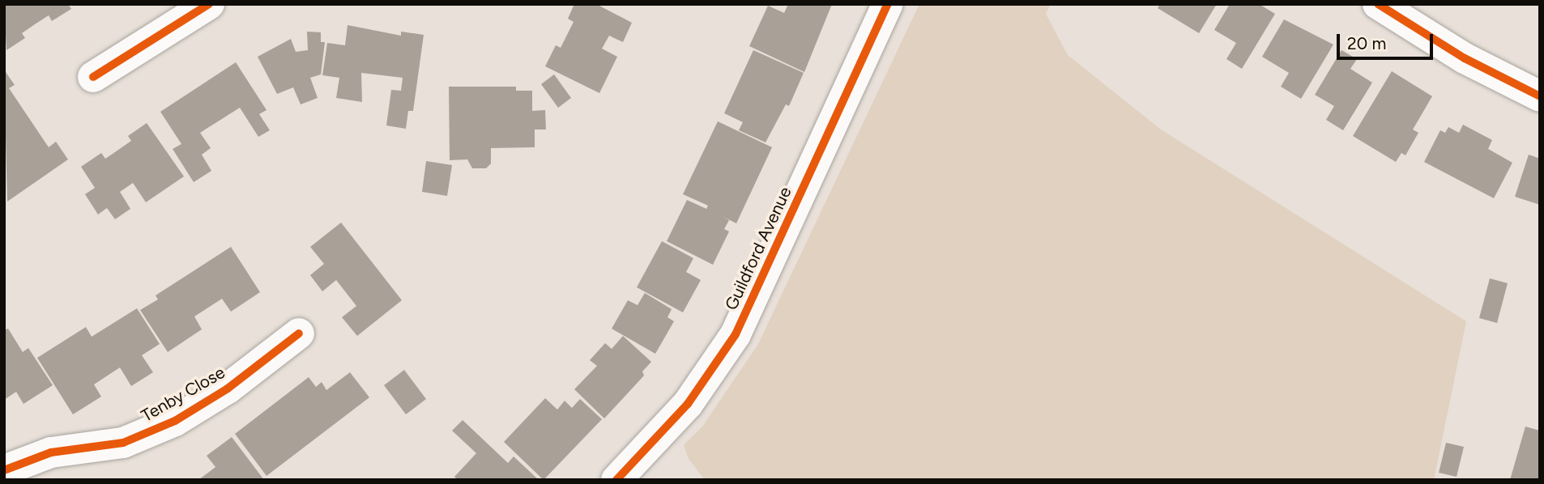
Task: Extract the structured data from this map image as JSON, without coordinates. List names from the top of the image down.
{
  "streets": {
    "street": ["Guildford Avenue", "Tenby Close"]
  },
  "scale_bar": "20 m"
}
